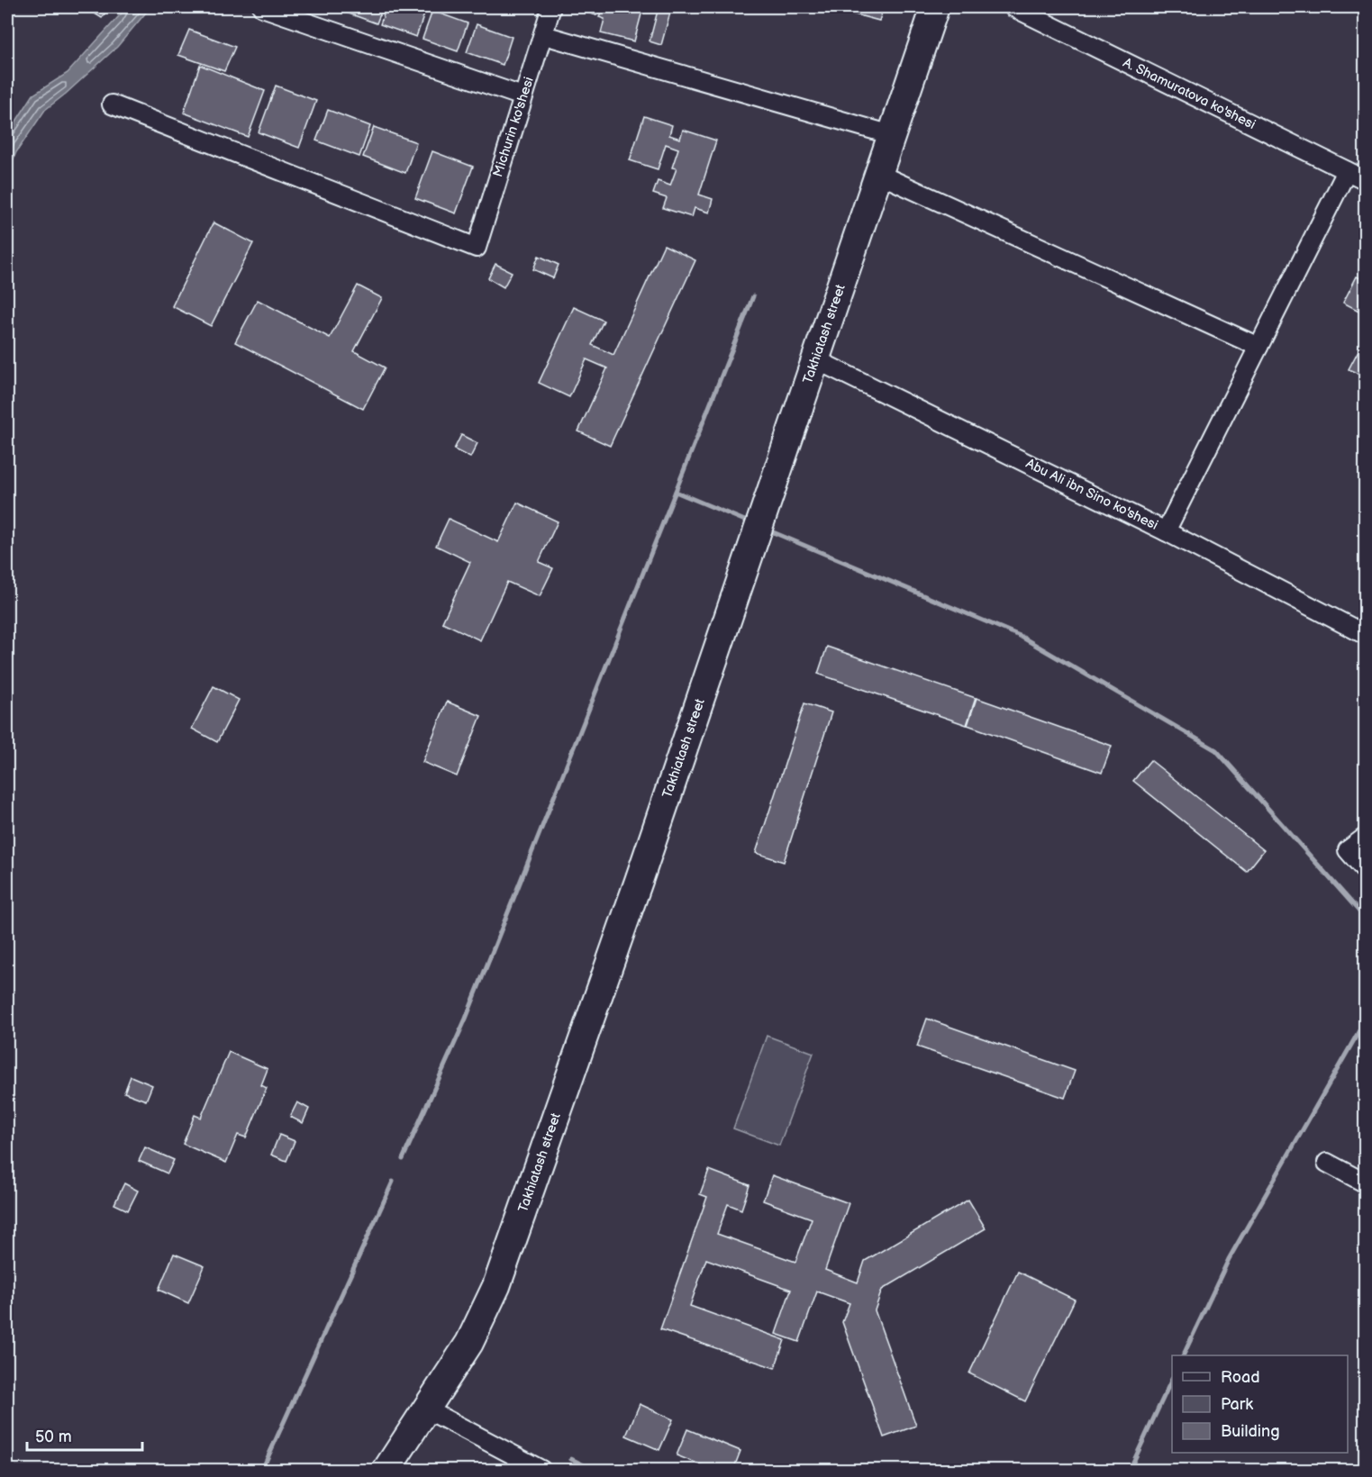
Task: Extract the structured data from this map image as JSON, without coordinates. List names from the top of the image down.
{
  "streets": {
    "main road": ["Takhiatash street"],
    "street": ["A. Shamuratova ko'shesi", "Michurin ko'shesi", "Abu Ali ibn Sino ko'shesi"]
  },
  "crossings": [
    ["Takhiatash street", "Abu Ali ibn Sino ko'shesi"]
  ],
  "legend": ["Road", "Park", "Building"],
  "scale_bar": "50 m"
}
